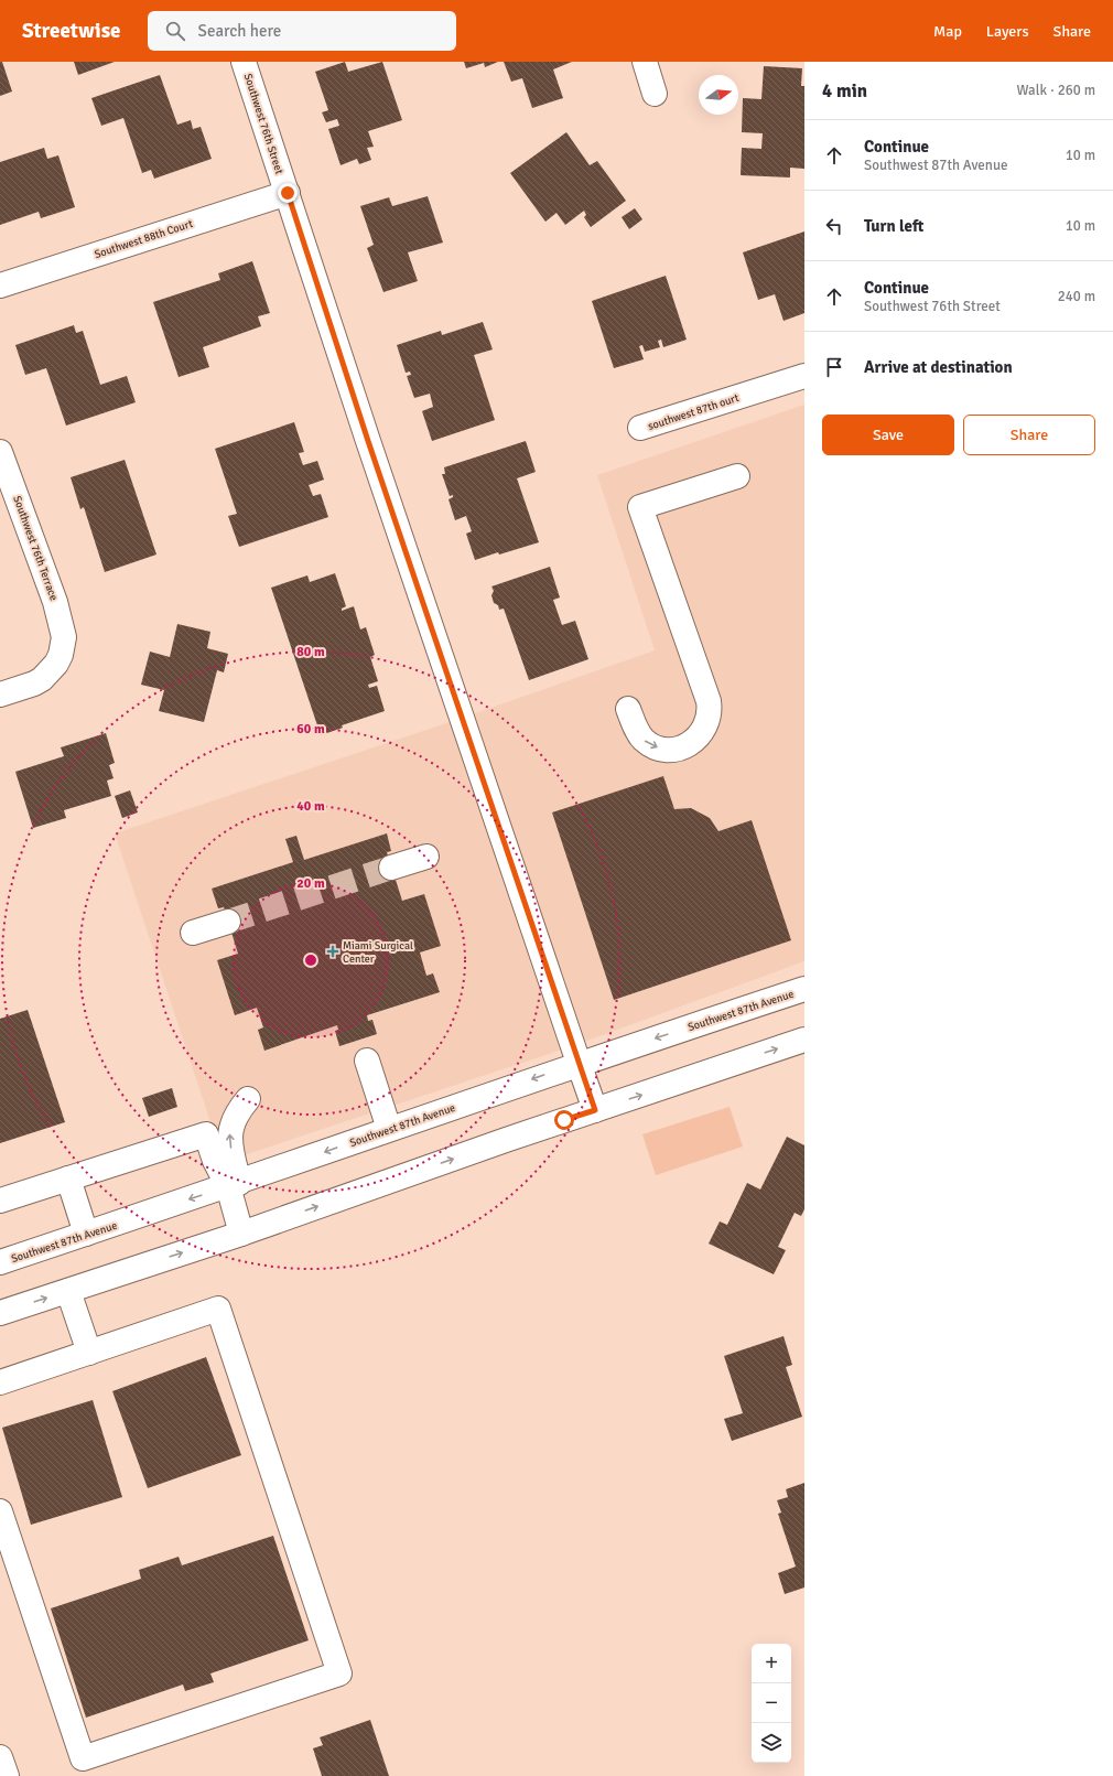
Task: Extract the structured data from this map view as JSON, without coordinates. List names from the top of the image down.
{
  "streets": {
    "street": [
      "Southwest 76th Street",
      "Southwest 88th Court",
      "southwest 87th ourt",
      "Southwest 76th Terrace",
      "Southwest 87th Avenue"
    ]
  },
  "crossings": [
    ["Southwest 76th Street", "Southwest 88th Court"],
    ["Southwest 76th Street", "Southwest 87th Avenue"]
  ],
  "places": {
    "health": ["Miami Surgical Center"]
  },
  "north": "right",
  "page": {
    "header": "Streetwise",
    "search": "Search here",
    "nav": ["Map", "Layers", "Share"],
    "heading": ["4 min", "Walk · 260 m"],
    "list": [
      ["Continue", "Southwest 87th Avenue", "10 m"],
      ["Turn left", "10 m"],
      ["Continue", "Southwest 76th Street", "240 m"],
      "Arrive at destination"
    ],
    "buttons": ["Save", "Share"],
    "map_buttons": ["+", "−"]
  },
  "rings": [
    "80 m",
    "60 m",
    "40 m",
    "20 m"
  ]
}
